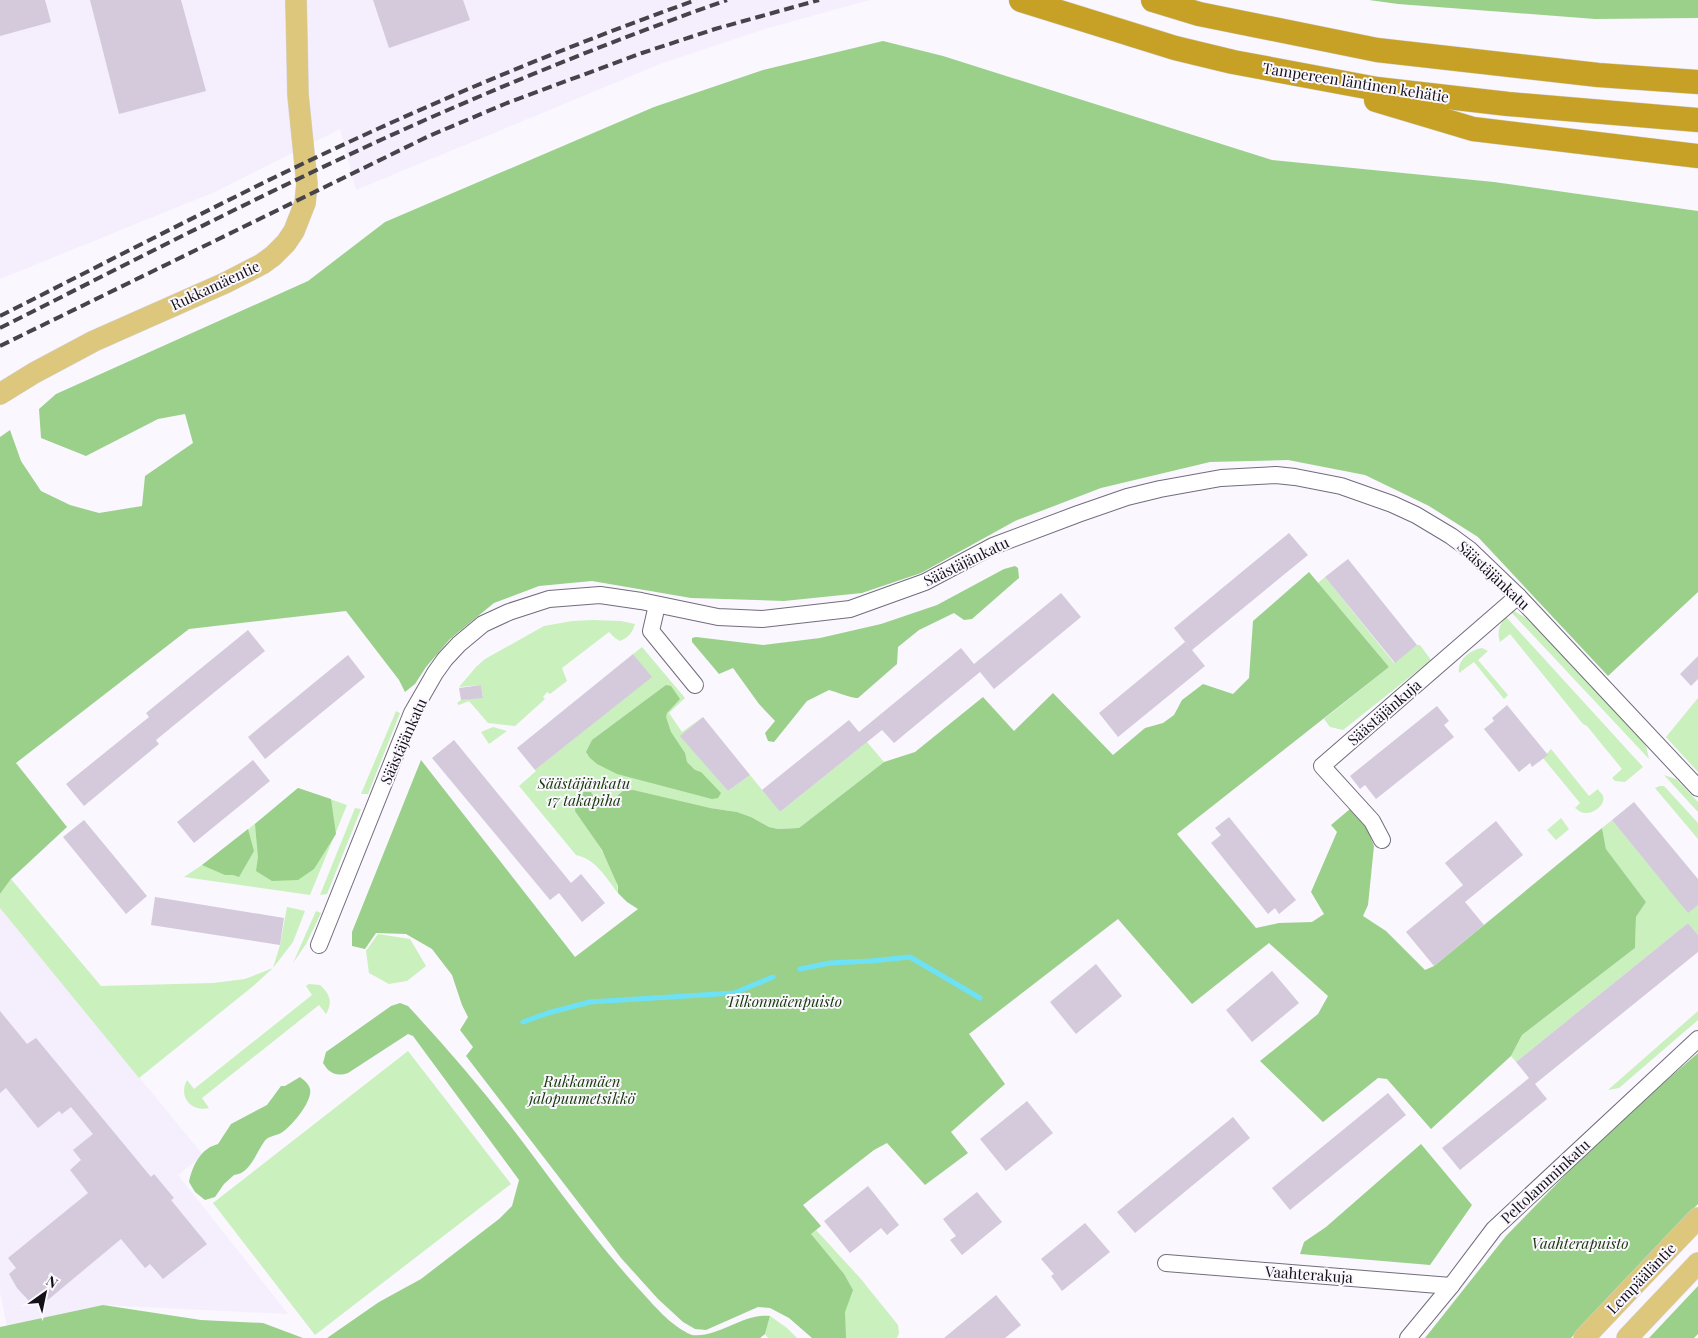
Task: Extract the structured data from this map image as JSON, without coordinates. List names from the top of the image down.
{
  "streets": {
    "highway": ["Tampereen läntinen kehätie"],
    "main road": ["Rukkamäentie", "Lempääläntie"],
    "street": [
      "Säästäjänkatu",
      "Säästäjänkuja",
      "Peltolamminkatu",
      "Vaahterakuja"
    ]
  },
  "crossings": [
    ["Säästäjänkatu", "Säästäjänkuja"],
    ["Peltolamminkatu", "Vaahterakuja"]
  ],
  "parks": [
    "Säästäjänkatu 17 takapiha",
    "Tilkonmäenpuisto",
    "Rukkamäen jalopuumetsikkö",
    "Vaahterapuisto"
  ],
  "north": "top right"
}
